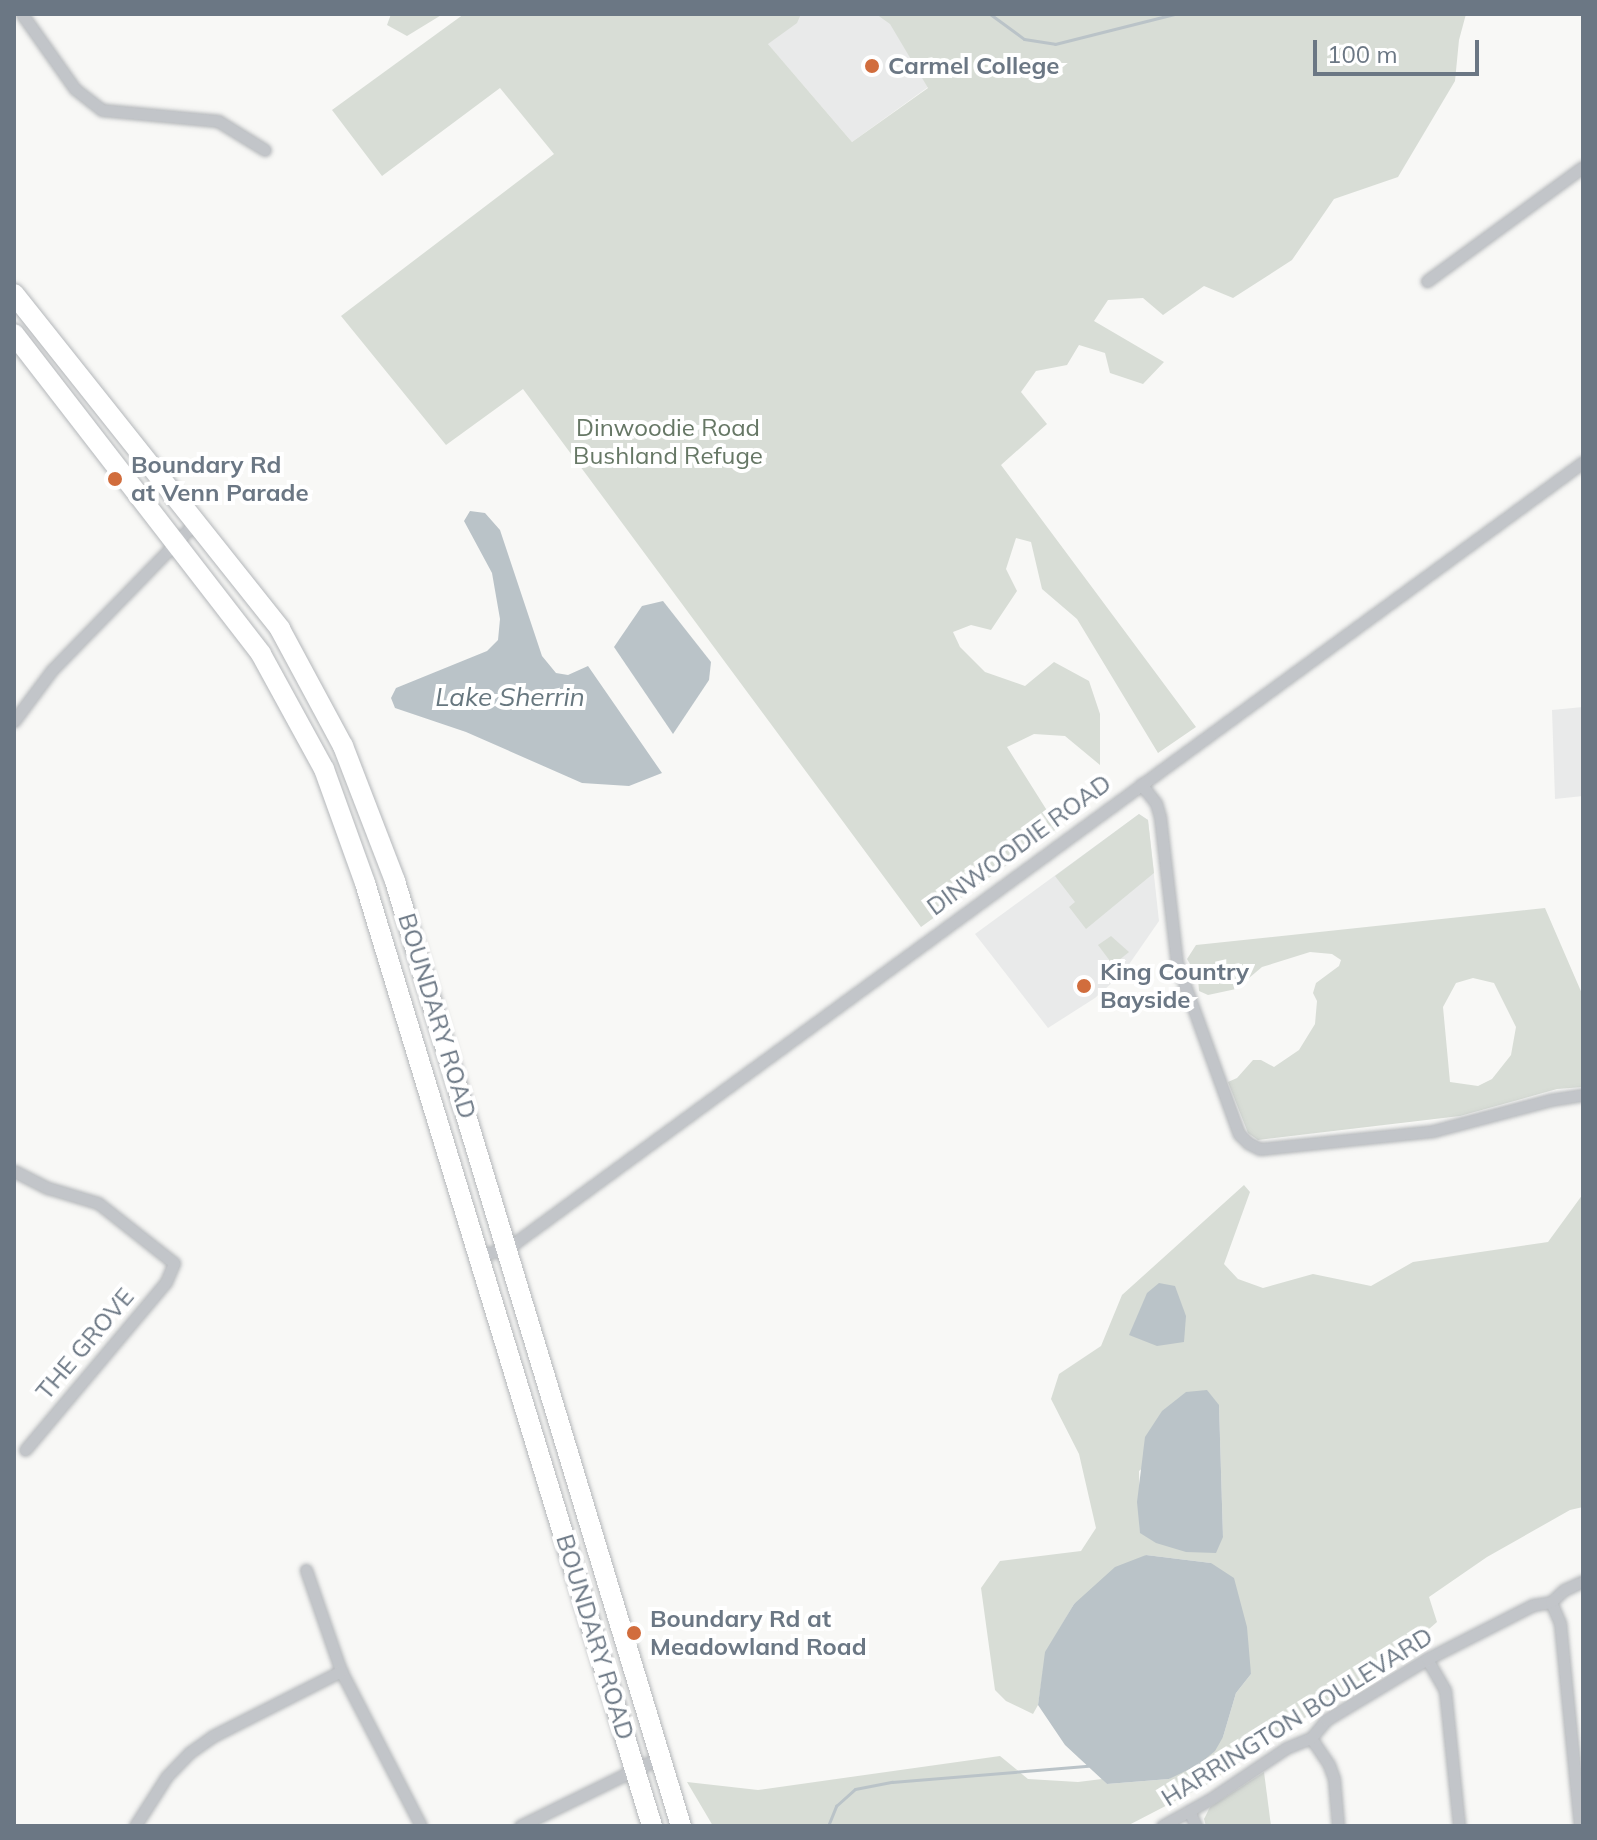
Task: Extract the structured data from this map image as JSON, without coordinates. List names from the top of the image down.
{
  "streets": {
    "highway": ["BOUNDARY ROAD"],
    "street": ["DINWOODIE ROAD", "THE GROVE", "HARRINGTON BOULEVARD"]
  },
  "crossings": [
    ["DINWOODIE ROAD", "BOUNDARY ROAD"]
  ],
  "water": ["Lake Sherrin"],
  "parks": ["Dinwoodie Road Bushland Refuge"],
  "places": [
    "Carmel College",
    "Boundary Rd at Venn Parade",
    "King Country Bayside",
    "Boundary Rd at Meadowland Road"
  ],
  "scale_bar": "100 m"
}
